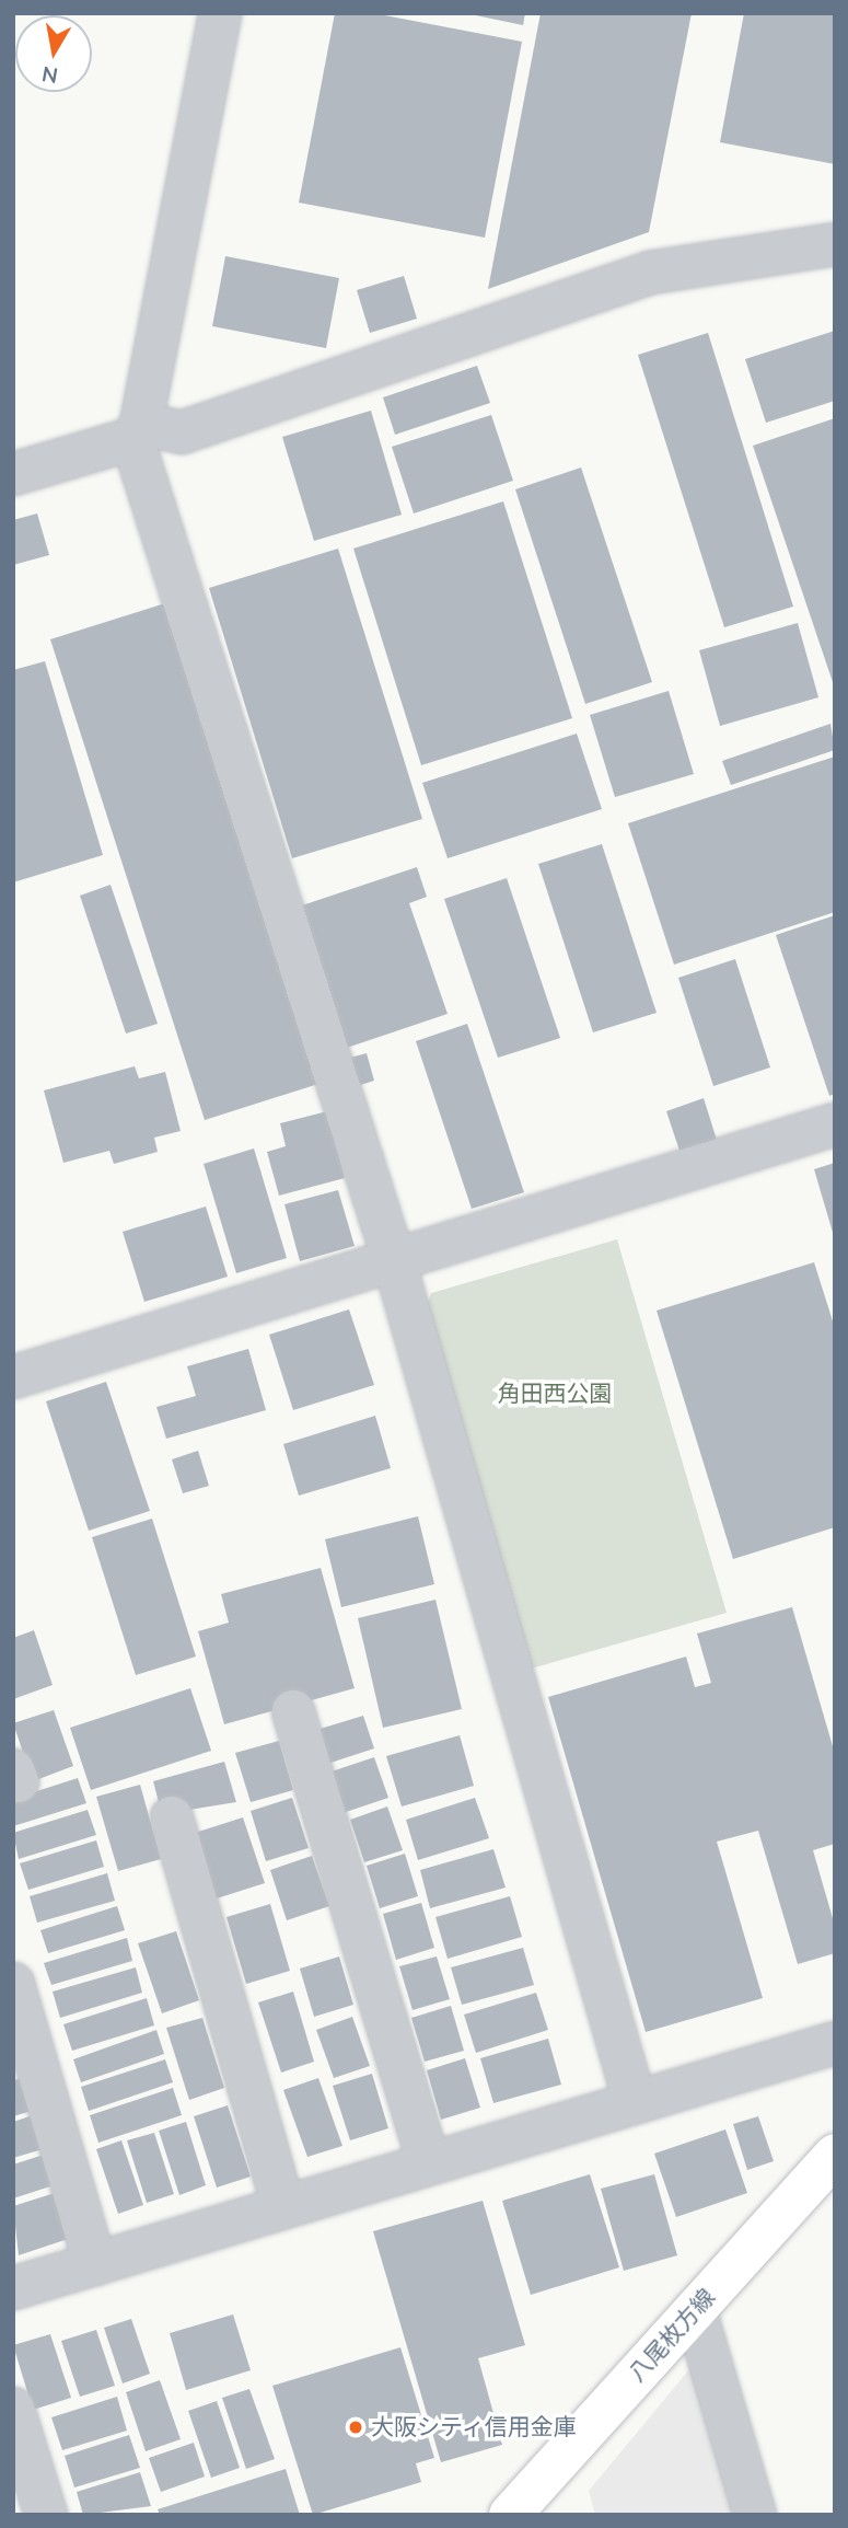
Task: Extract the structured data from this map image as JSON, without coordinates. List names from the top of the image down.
{
  "streets": {
    "main road": ["八尾枚方線"]
  },
  "parks": ["角田西公園"],
  "places": ["大阪シティ信用金庫"],
  "north": "bottom"
}
